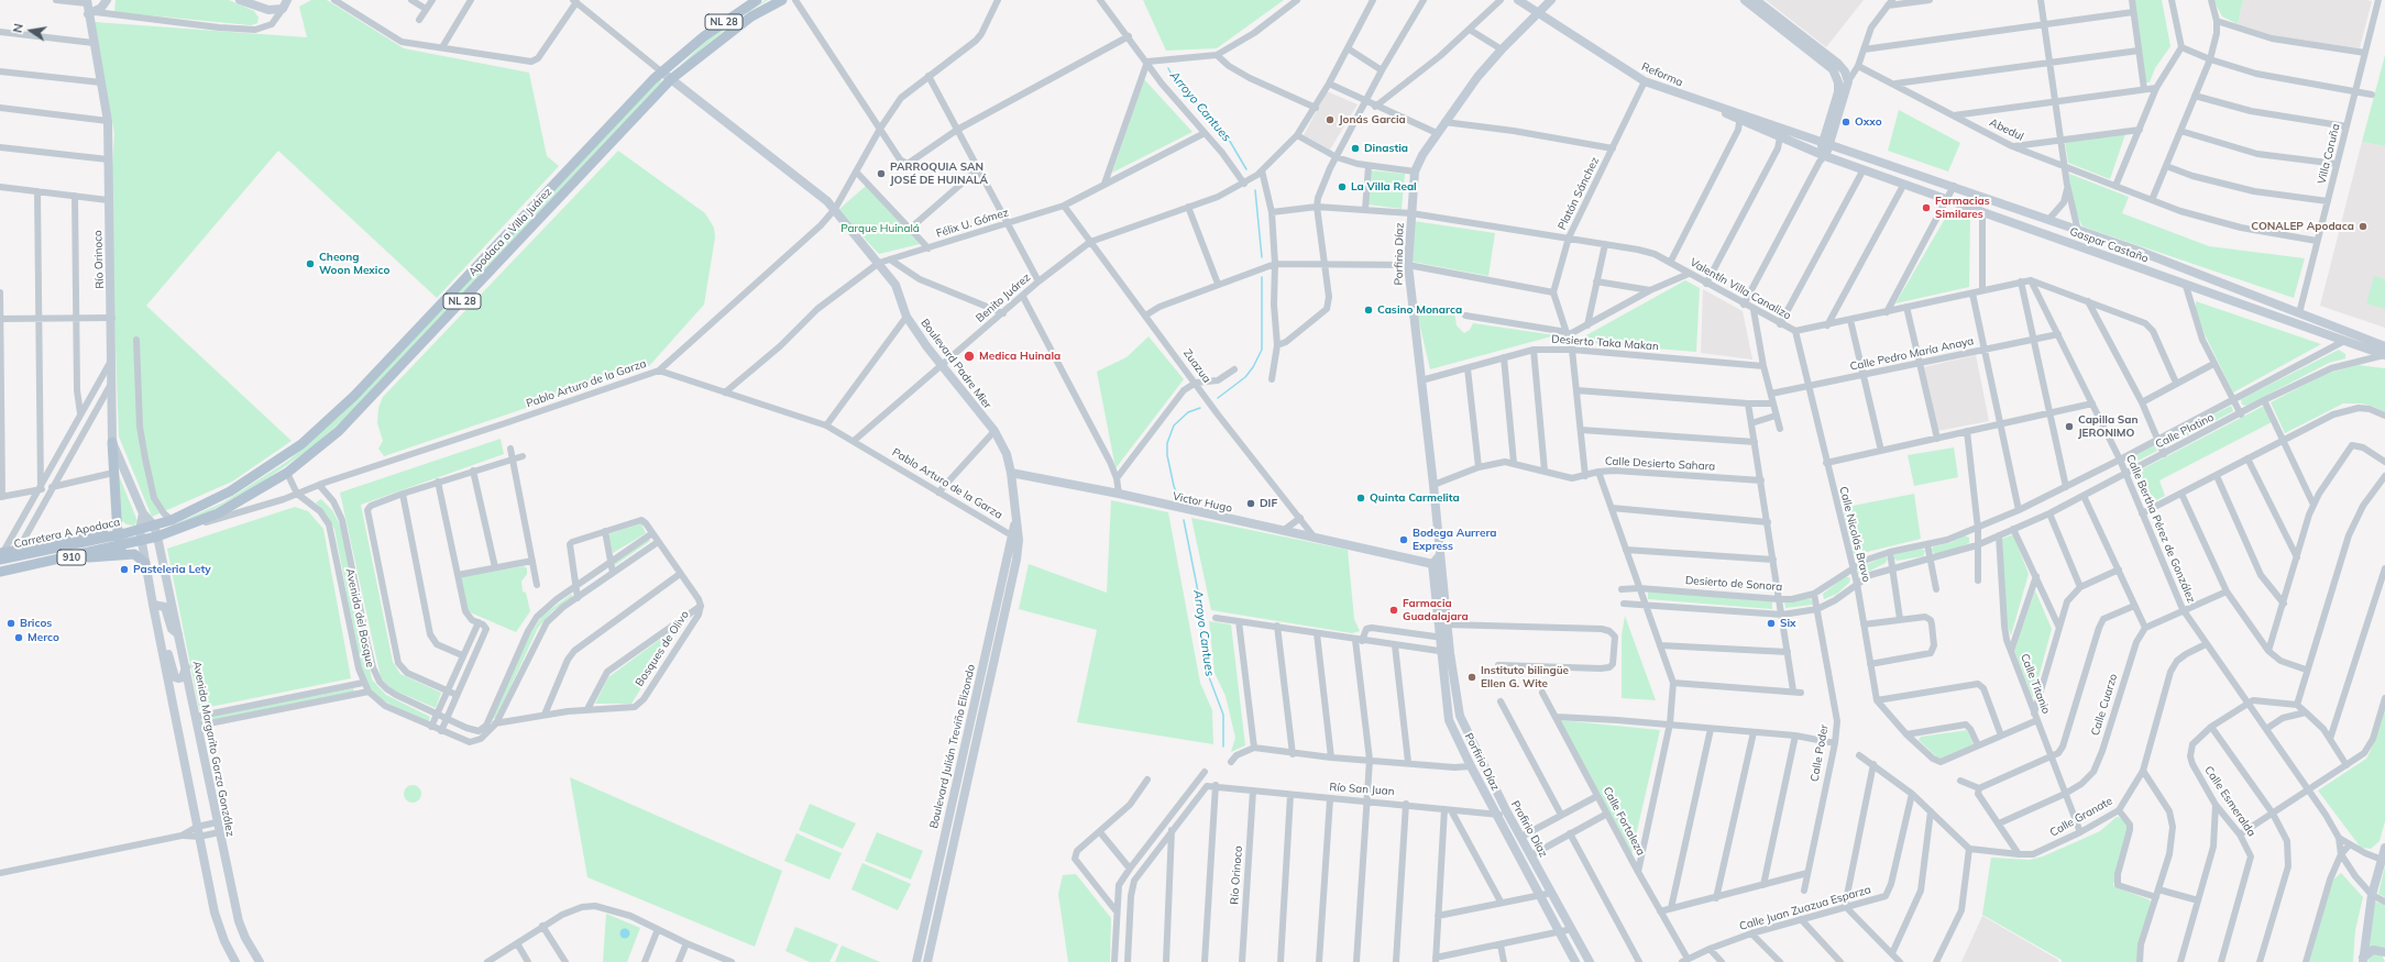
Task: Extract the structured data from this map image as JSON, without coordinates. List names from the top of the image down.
{
  "streets": {
    "main road": [
      "NL 28",
      "Apodaca a Villa Juárez",
      "Carretera A Apodaca",
      "910"
    ],
    "street": [
      "Reforma",
      "Abedul",
      "Villa Coruña",
      "Platón Sánchez",
      "Félix U. Gómez",
      "Gaspar Castaño",
      "Porfirio Díaz",
      "Río Orinoco",
      "Valentín Villa Canalizo",
      "Benito Juárez",
      "Desierto Taka Makan",
      "Calle Pedro María Anaya",
      "Boulevard Padre Mier",
      "Zuazua",
      "Pablo Arturo de la Garza",
      "Calle Platino",
      "Calle Desierto Sahara",
      "Victor Hugo",
      "Calle Bertha Pérez de González",
      "Calle Nicolás Bravo",
      "Desierto de Sonora",
      "Avenida del Bosque",
      "Bosques de Olivo",
      "Calle Titanio",
      "Calle Cuarzo",
      "Boulevard Julián Treviño Elizondo",
      "Avenida Margarito Garza González",
      "Calle Poder",
      "Río San Juan",
      "Calle Esmeralda",
      "Calle Granate",
      "Calle Fortaleza",
      "Profirio Díaz",
      "Calle Juan Zuazua Esparza"
    ]
  },
  "crossings": [
    ["Reforma", "Platón Sánchez"],
    ["Reforma", "Gaspar Castaño"],
    ["Reforma", "Porfirio Díaz"],
    ["Abedul", "Villa Coruña"],
    ["Villa Coruña", "Gaspar Castaño"],
    ["Platón Sánchez", "Valentín Villa Canalizo"],
    ["Félix U. Gómez", "Boulevard Padre Mier"],
    ["Félix U. Gómez", "Zuazua"],
    ["Félix U. Gómez", "Pablo Arturo de la Garza"],
    ["Apodaca a Villa Juárez", "Río Orinoco"],
    ["Apodaca a Villa Juárez", "Boulevard Padre Mier"],
    ["Apodaca a Villa Juárez", "Pablo Arturo de la Garza"],
    ["Apodaca a Villa Juárez", "Carretera A Apodaca"],
    ["Apodaca a Villa Juárez", "910"],
    ["Apodaca a Villa Juárez", "Avenida Margarito Garza González"],
    ["Gaspar Castaño", "Calle Platino"],
    ["Porfirio Díaz", "Valentín Villa Canalizo"],
    ["Porfirio Díaz", "Desierto Taka Makan"],
    ["Porfirio Díaz", "Calle Desierto Sahara"],
    ["Porfirio Díaz", "Victor Hugo"],
    ["Porfirio Díaz", "Río San Juan"],
    ["Porfirio Díaz", "Profirio Díaz"],
    ["Río Orinoco", "Avenida Margarito Garza González"],
    ["Río Orinoco", "Río San Juan"],
    ["Valentín Villa Canalizo", "Calle Bertha Pérez de González"],
    ["Valentín Villa Canalizo", "Calle Nicolás Bravo"],
    ["Benito Juárez", "Boulevard Padre Mier"],
    ["Benito Juárez", "Zuazua"],
    ["Benito Juárez", "Pablo Arturo de la Garza"],
    ["Calle Pedro María Anaya", "Calle Bertha Pérez de González"],
    ["Calle Pedro María Anaya", "Calle Nicolás Bravo"],
    ["Boulevard Padre Mier", "Pablo Arturo de la Garza"],
    ["Boulevard Padre Mier", "Victor Hugo"],
    ["Boulevard Padre Mier", "Boulevard Julián Treviño Elizondo"],
    ["Zuazua", "Victor Hugo"],
    ["Pablo Arturo de la Garza", "Avenida del Bosque"],
    ["Pablo Arturo de la Garza", "Boulevard Julián Treviño Elizondo"],
    ["Calle Platino", "Calle Bertha Pérez de González"],
    ["Calle Platino", "Desierto de Sonora"],
    ["Calle Platino", "Calle Titanio"],
    ["Calle Bertha Pérez de González", "Calle Esmeralda"],
    ["Calle Bertha Pérez de González", "Calle Granate"],
    ["Calle Nicolás Bravo", "Desierto de Sonora"],
    ["Desierto de Sonora", "Calle Poder"],
    ["Avenida del Bosque", "Bosques de Olivo"],
    ["Calle Titanio", "Calle Cuarzo"],
    ["Calle Titanio", "Calle Granate"],
    ["Río San Juan", "Profirio Díaz"],
    ["Calle Fortaleza", "Calle Juan Zuazua Esparza"]
  ],
  "water": ["Arroyo Cantues"],
  "parks": ["Parque Huinalá"],
  "places": [
    "Jonás Garcia",
    "Oxxo",
    "Dinastia",
    "PARROQUIA SAN JOSÉ DE HUINALÁ",
    "La Villa Real",
    "Farmacias Similares",
    "CONALEP Apodaca",
    "Cheong Woon Mexico",
    "Casino Monarca",
    "Medica Huinala",
    "Capilla San JERONIMO",
    "Quinta Carmelita",
    "DIF",
    "Bodega Aurrera Express",
    "Pasteleria Lety",
    "Farmacia Guadalajara",
    "Bricos",
    "Six",
    "Merco",
    "Instituto bilingüe Ellen G. Wite"
  ],
  "north": "left"
}
